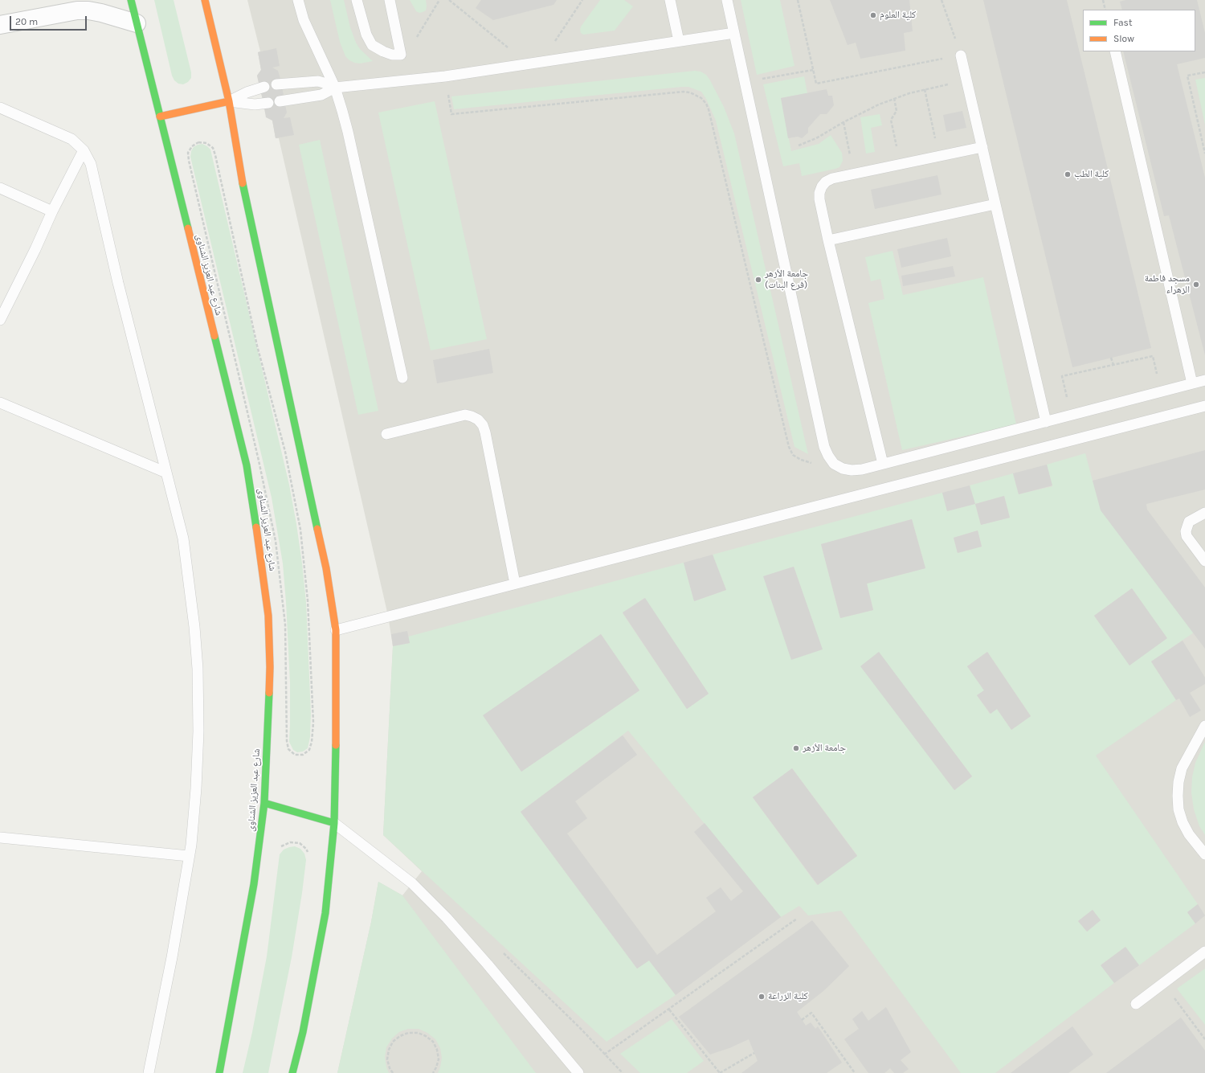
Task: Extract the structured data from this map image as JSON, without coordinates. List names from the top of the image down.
{
  "streets": {
    "street": ["شارع عبد العزيز الشناوى"]
  },
  "places": [
    "كلية العلوم",
    "كلية الطب",
    "جامعة الأزهر (فرع البنات)",
    "مسجد فاطمة الزهراء",
    "جامعة الأزهر",
    "كلية الزراعة"
  ],
  "legend": ["Fast", "Slow"],
  "scale_bar": "20 m"
}
